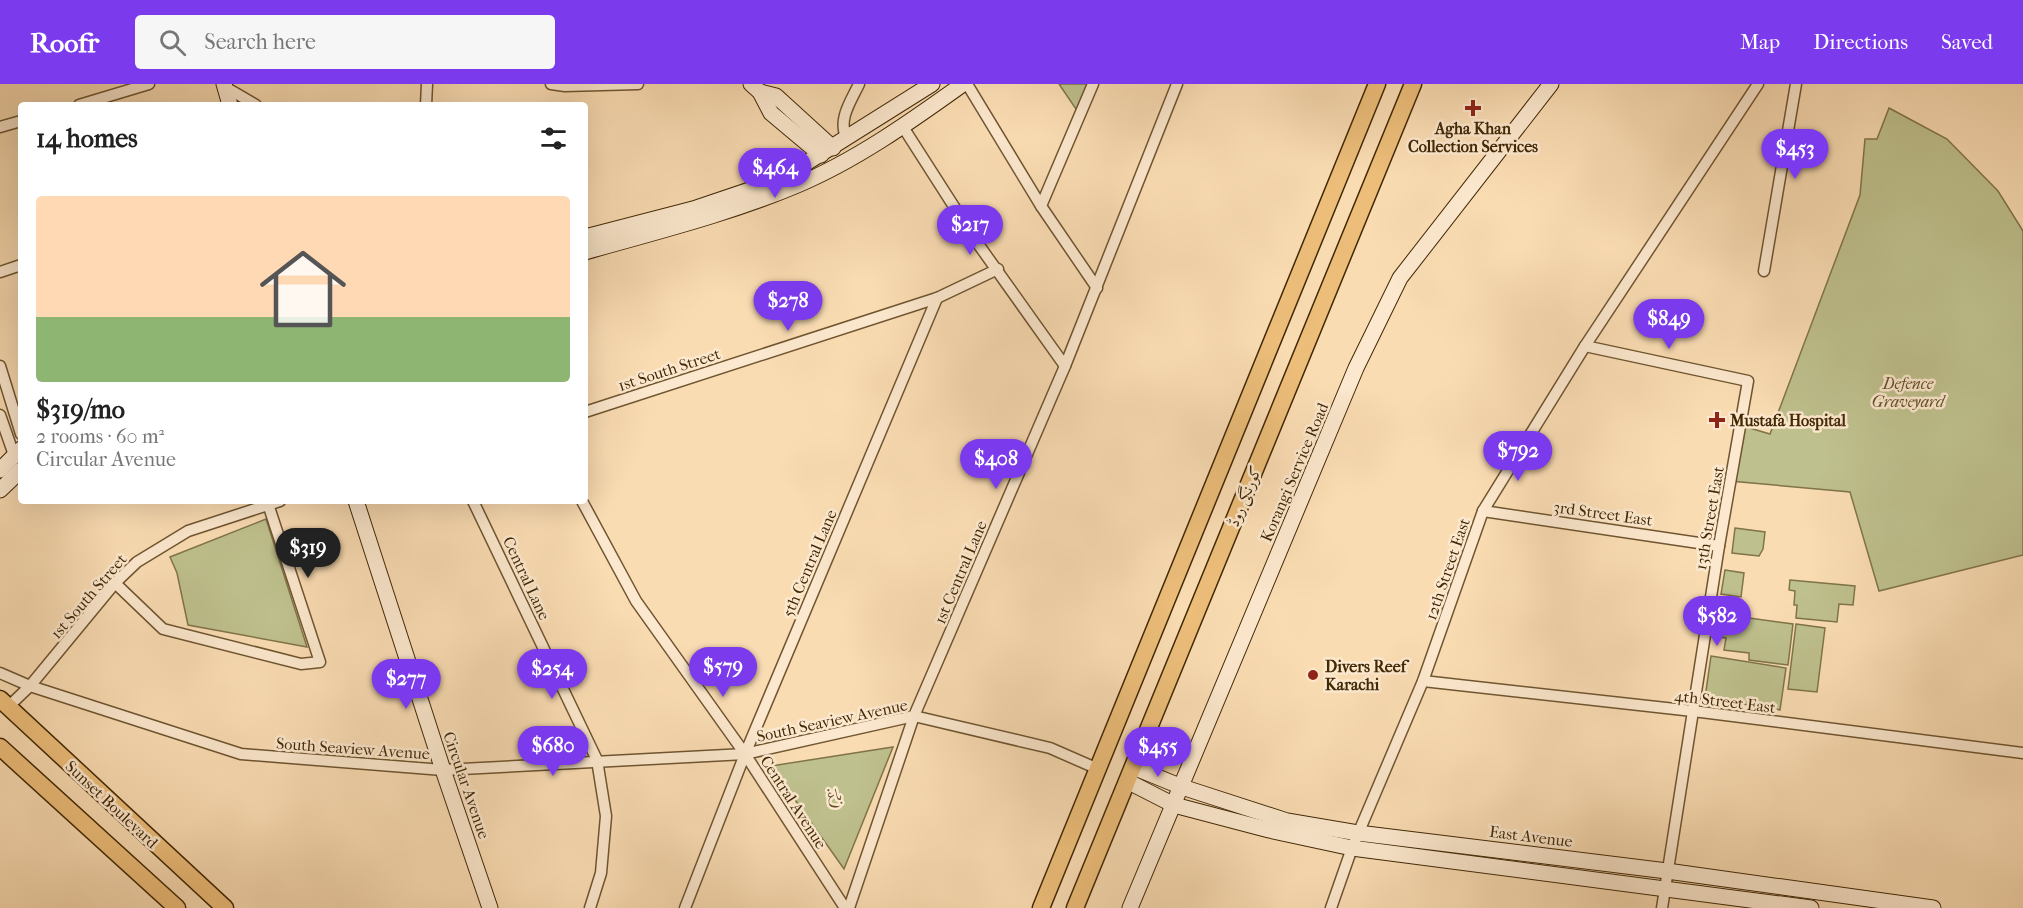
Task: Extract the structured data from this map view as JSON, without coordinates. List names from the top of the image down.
{
  "streets": {
    "main road": ["کورنگی روڈ", "Sunset Boulevard"],
    "street": [
      "1st South Street",
      "Korangi Service Road",
      "3rd Street East",
      "13th Street East",
      "5th Central Lane",
      "12th Street East",
      "1st Central Lane",
      "Central Lane",
      "4th Street East",
      "South Seaview Avenue",
      "Circular Avenue",
      "Central Avenue",
      "East Avenue"
    ]
  },
  "crossings": [
    ["1st South Street", "5th Central Lane"],
    ["1st South Street", "South Seaview Avenue"],
    ["Korangi Service Road", "East Avenue"],
    ["کورنگی روڈ", "South Seaview Avenue"],
    ["کورنگی روڈ", "East Avenue"],
    ["3rd Street East", "13th Street East"],
    ["3rd Street East", "12th Street East"],
    ["13th Street East", "12th Street East"],
    ["13th Street East", "4th Street East"],
    ["13th Street East", "East Avenue"],
    ["5th Central Lane", "South Seaview Avenue"],
    ["5th Central Lane", "Central Avenue"],
    ["12th Street East", "4th Street East"],
    ["12th Street East", "East Avenue"],
    ["1st Central Lane", "South Seaview Avenue"],
    ["1st Central Lane", "Central Avenue"],
    ["Central Lane", "South Seaview Avenue"],
    ["South Seaview Avenue", "Circular Avenue"],
    ["South Seaview Avenue", "Central Avenue"]
  ],
  "parks": ["Defence Graveyard", "باغ"],
  "places": {
    "health": ["Agha Khan Collection Services", "Mustafa Hospital"],
    "other": ["Divers Reef Karachi"]
  },
  "page": {
    "header": "Roofr",
    "search": "Search here",
    "nav": ["Map", "Directions", "Saved"],
    "heading": "14 homes",
    "price": [
      "$453",
      "$464",
      "$217",
      "$278",
      "$849",
      "$792",
      "$408",
      "$319",
      "$582",
      "$579",
      "$254",
      "$277",
      "$680",
      "$455"
    ],
    "list": [
      {
        "name": "$319/mo",
        "note": "2 rooms · 60 m² · Circular Avenue"
      }
    ]
  }
}
